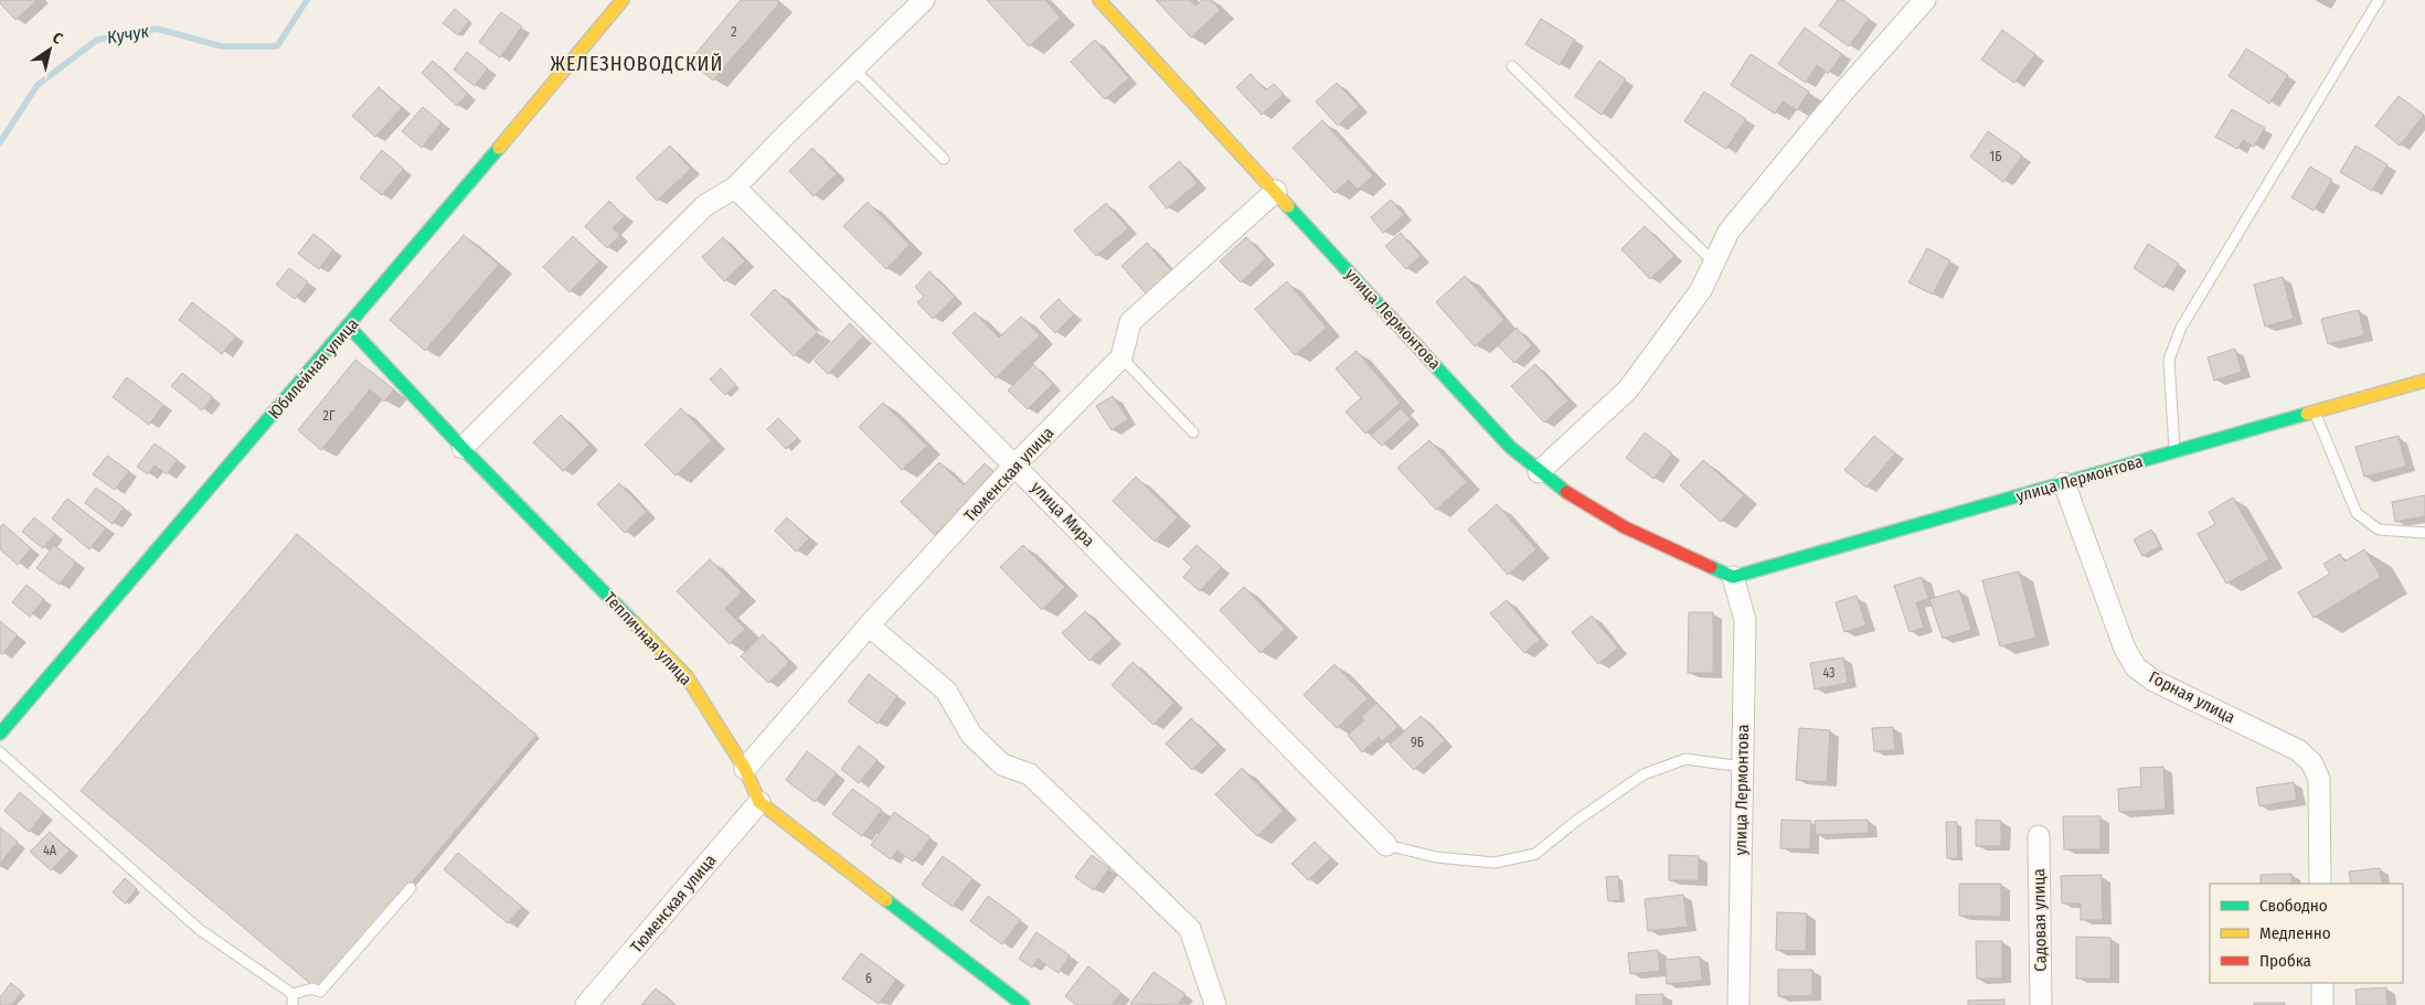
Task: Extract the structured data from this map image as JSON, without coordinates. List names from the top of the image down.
{
  "streets": {
    "street": [
      "улица Лермонтова",
      "Юбилейная улица",
      "Тюменская улица",
      "улица Мира",
      "Тепличная улица",
      "Горная улица",
      "Садовая улица"
    ]
  },
  "crossings": [
    ["улица Лермонтова", "Горная улица"],
    ["Юбилейная улица", "Тепличная улица"],
    ["Тюменская улица", "улица Мира"],
    ["Тюменская улица", "Тепличная улица"]
  ],
  "districts": ["ЖЕЛЕЗНОВОДСКИЙ"],
  "water": ["Кучук"],
  "house_numbers": [
    "2",
    "1Б",
    "2Г",
    "43",
    "9Б",
    "4А",
    "6"
  ],
  "legend": ["Свободно", "Медленно", "Пробка"],
  "north": "top right"
}
